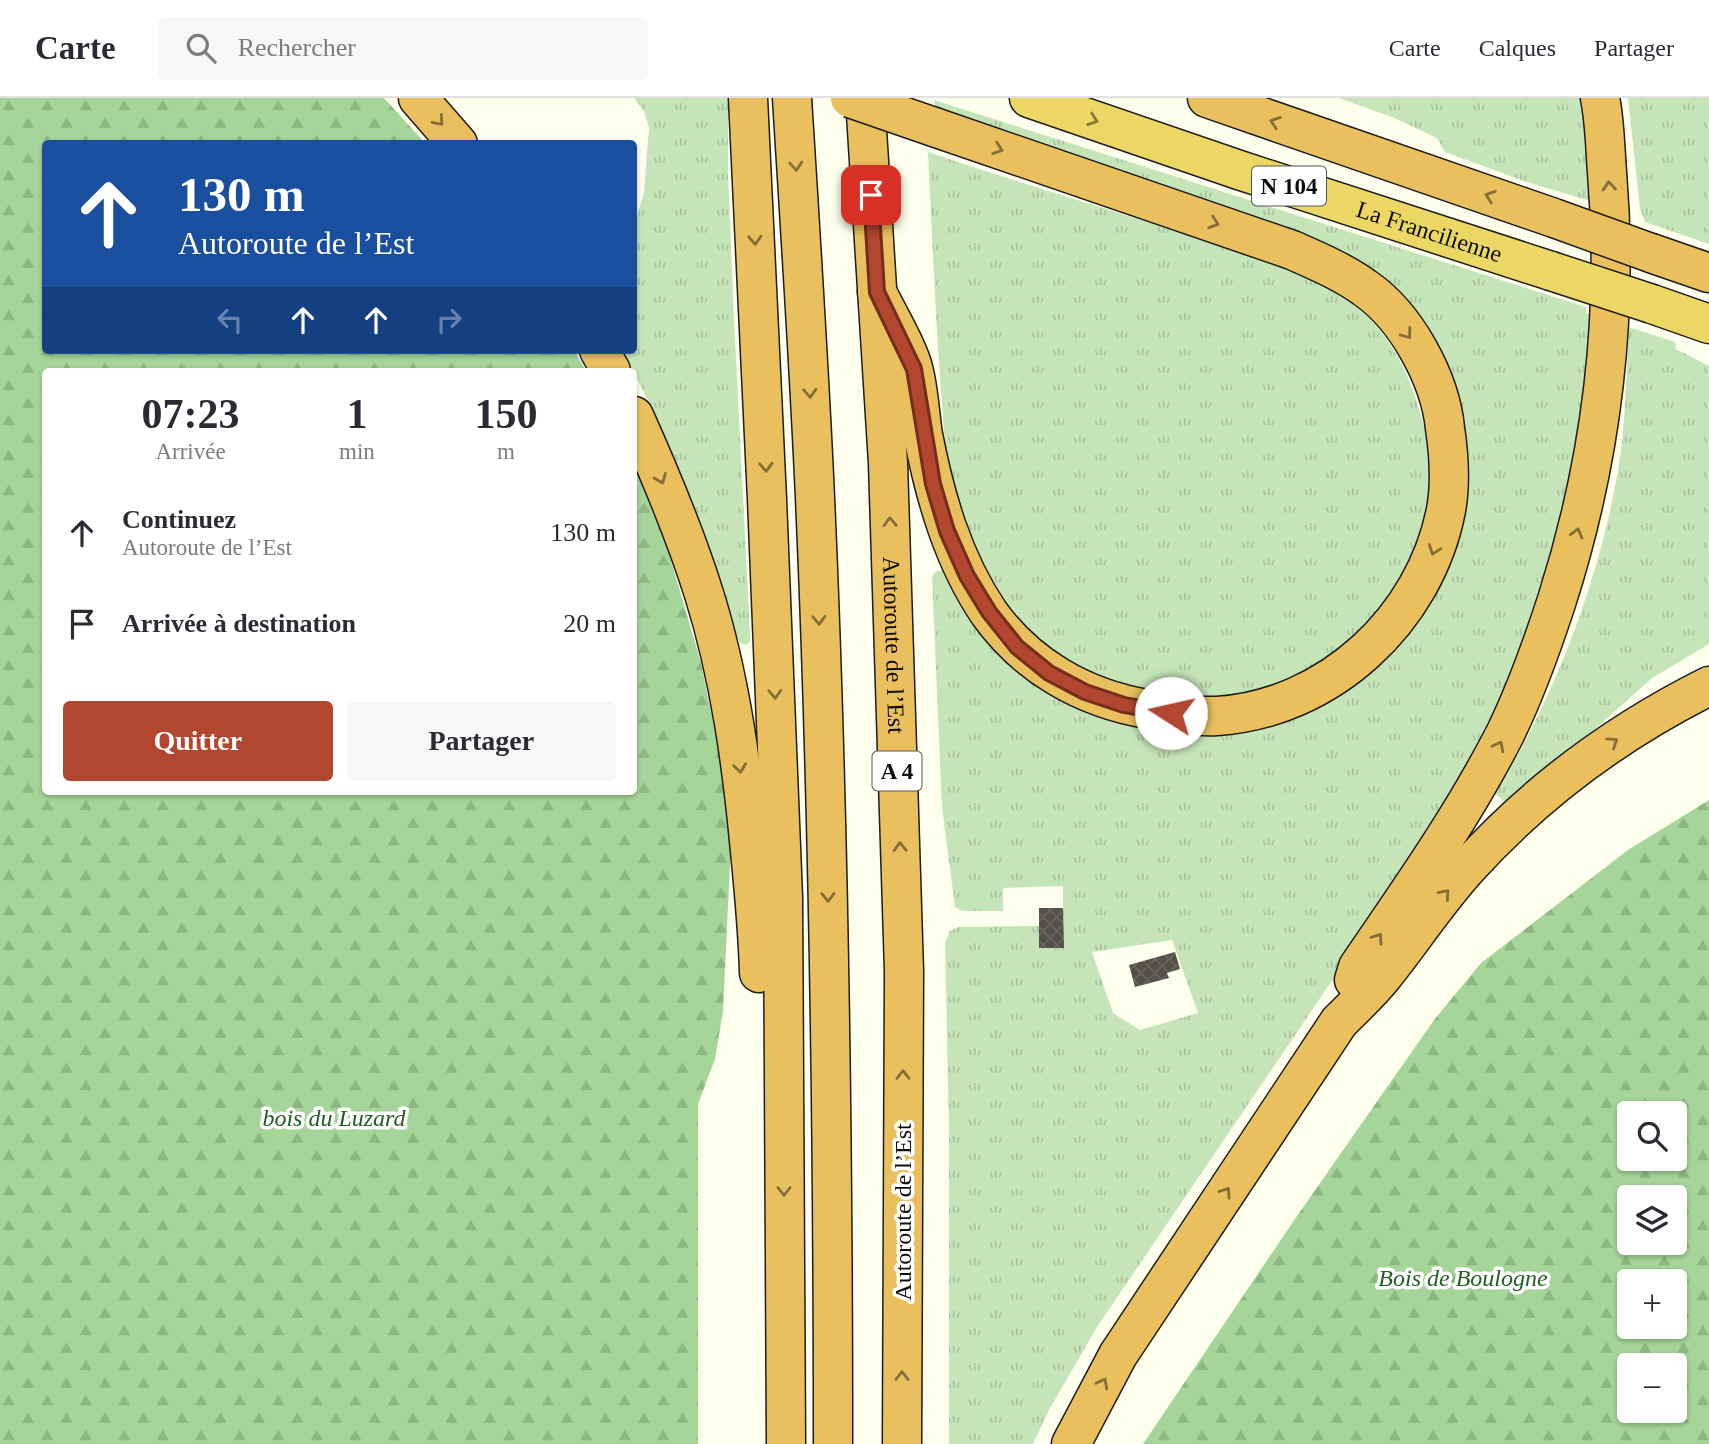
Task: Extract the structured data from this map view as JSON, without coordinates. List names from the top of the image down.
{
  "streets": {
    "highway": [
      "N 104",
      "La Francilienne",
      "Autoroute de l’Est",
      "A 4"
    ]
  },
  "parks": ["bois du Luzard", "Bois de Boulogne"],
  "page": {
    "header": "Carte",
    "search": "Rechercher",
    "nav": ["Carte", "Calques", "Partager"],
    "turn": ["130 m", "Autoroute de l’Est"],
    "eta": [
      "07:23",
      "Arrivée",
      "1",
      "min",
      "150",
      "m"
    ],
    "list": [
      {
        "name": "Continuez",
        "note": "Autoroute de l’Est",
        "value": "130 m"
      },
      {
        "name": "Arrivée à destination",
        "value": "20 m"
      }
    ],
    "buttons": ["Quitter", "Partager"],
    "map_buttons": ["+", "−"]
  }
}
